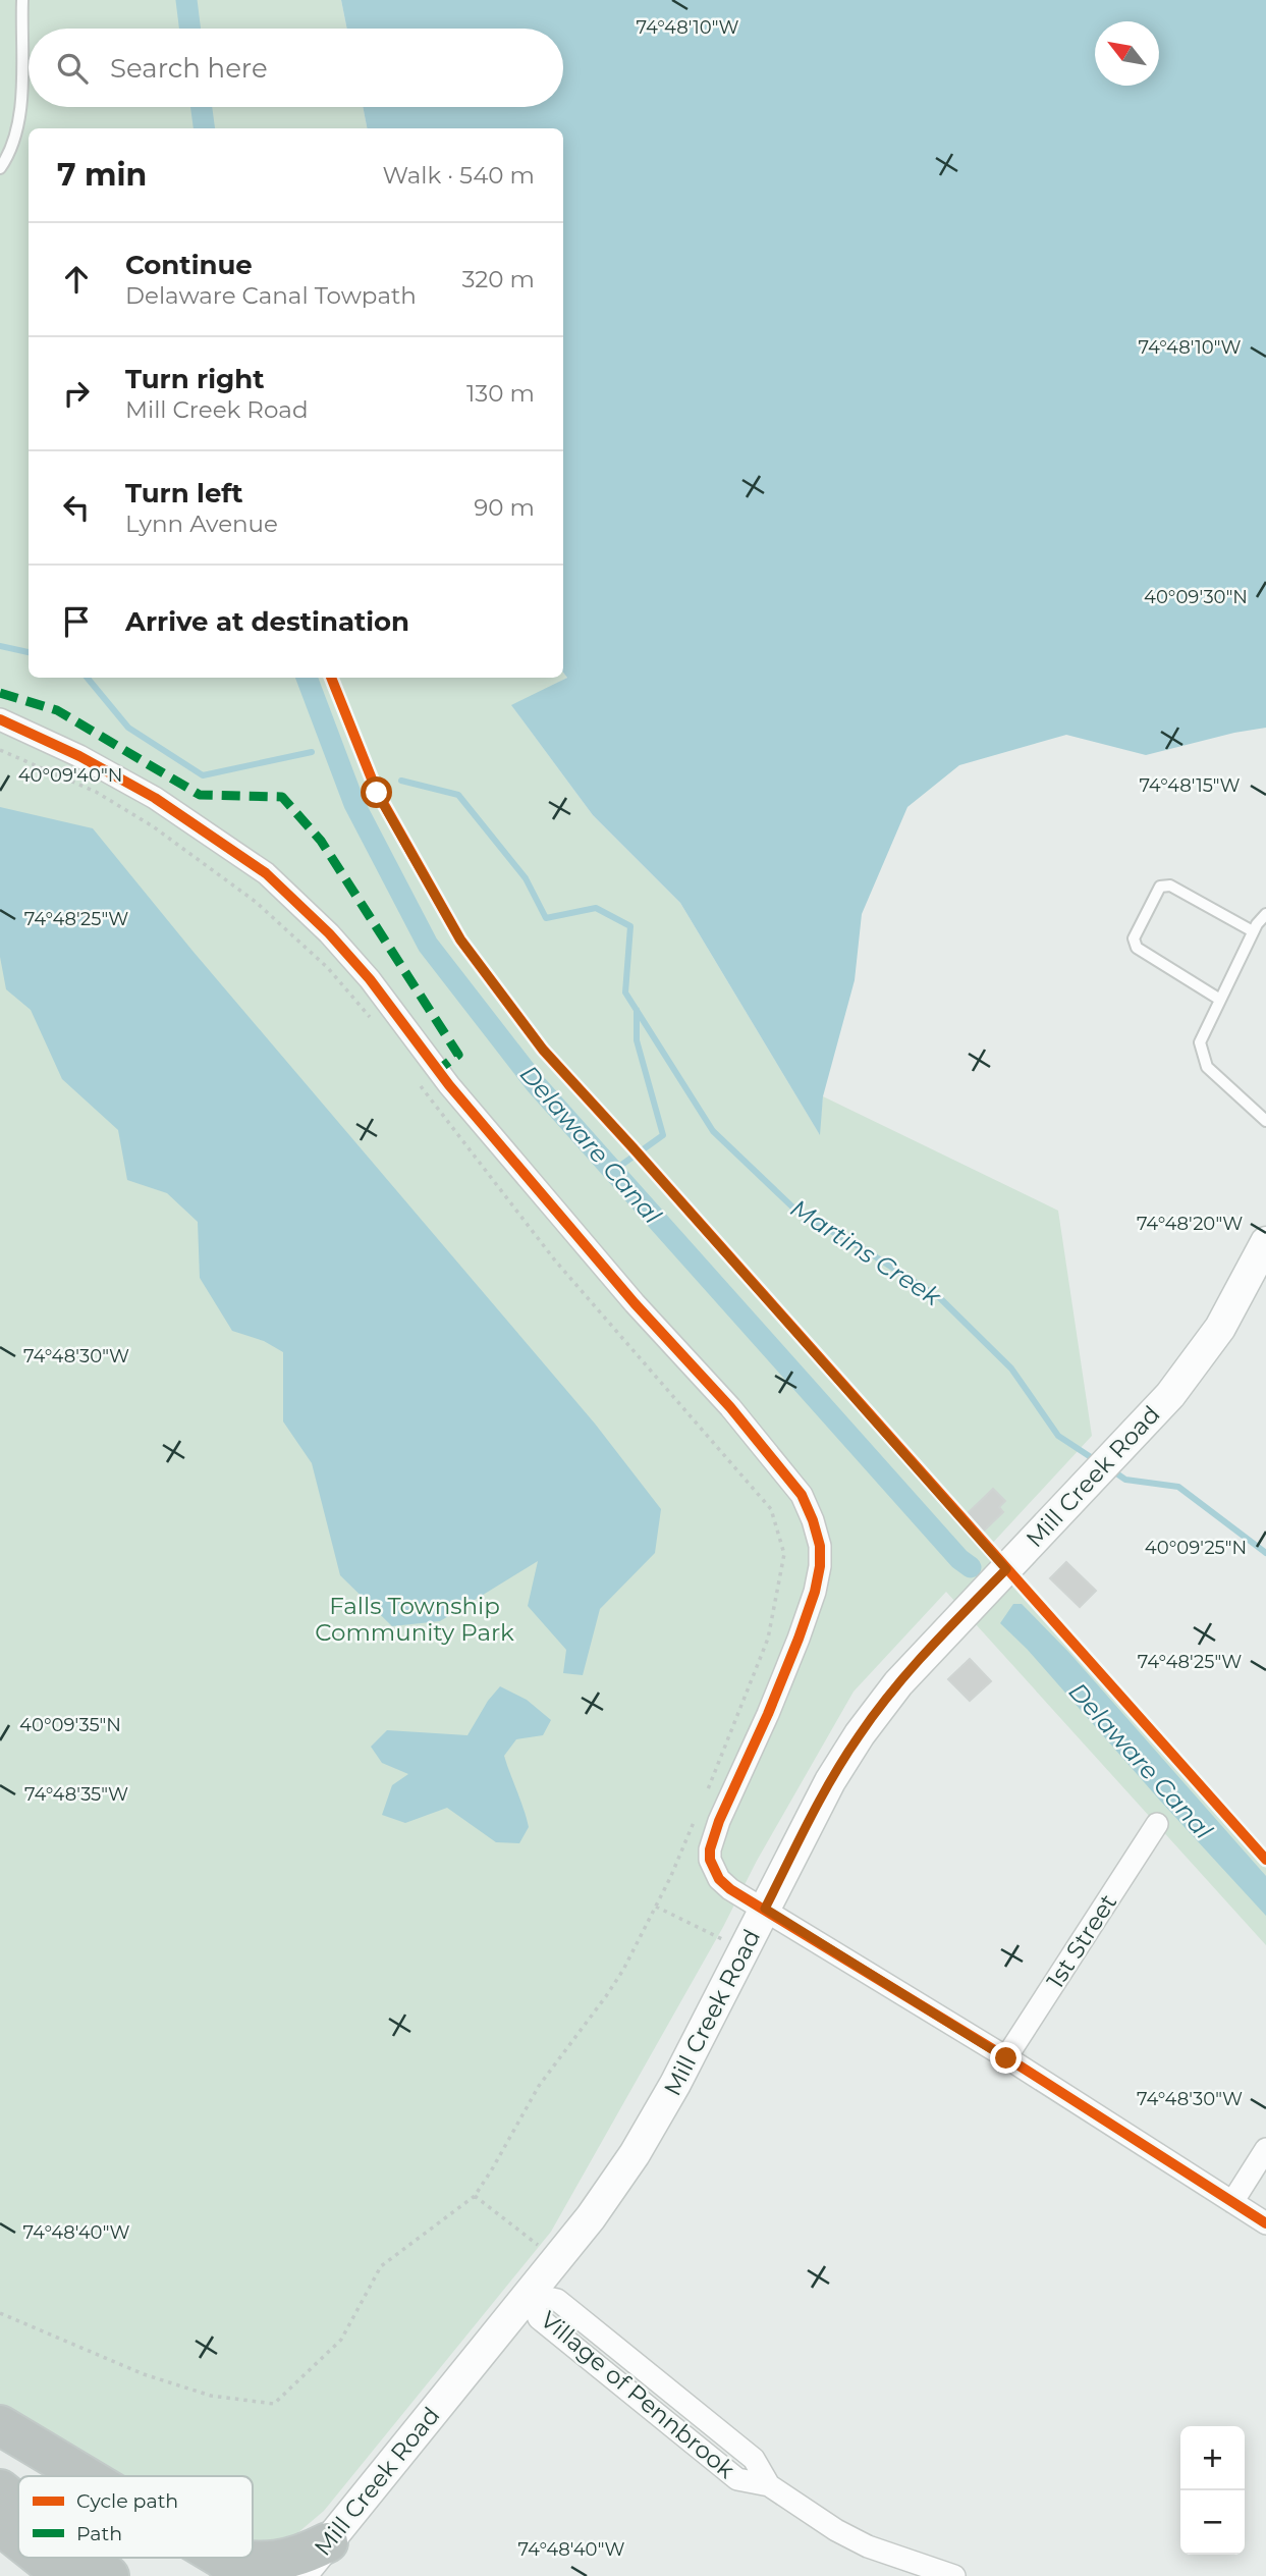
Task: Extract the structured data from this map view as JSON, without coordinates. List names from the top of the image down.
{
  "streets": {
    "main road": ["Mill Creek Road"],
    "street": ["1st Street", "Village of Pennbrook"]
  },
  "crossings": [
    ["Mill Creek Road", "Village of Pennbrook"]
  ],
  "water": ["Delaware Canal", "Martins Creek"],
  "parks": ["Falls Township Community Park"],
  "legend": ["Cycle path", "Path"],
  "north": "top left",
  "page": {
    "search": "Search here",
    "heading": ["7 min", "Walk · 540 m"],
    "list": [
      ["Continue", "Delaware Canal Towpath", "320 m"],
      ["Turn right", "Mill Creek Road", "130 m"],
      ["Turn left", "Lynn Avenue", "90 m"],
      "Arrive at destination"
    ],
    "map_buttons": ["+", "−"]
  },
  "coordinates": [
    "74°48'10\"W",
    "40°09'30\"N",
    "40°09'40\"N",
    "74°48'15\"W",
    "74°48'25\"W",
    "74°48'20\"W",
    "74°48'30\"W",
    "40°09'25\"N",
    "40°09'35\"N",
    "74°48'35\"W",
    "74°48'40\"W"
  ]
}
